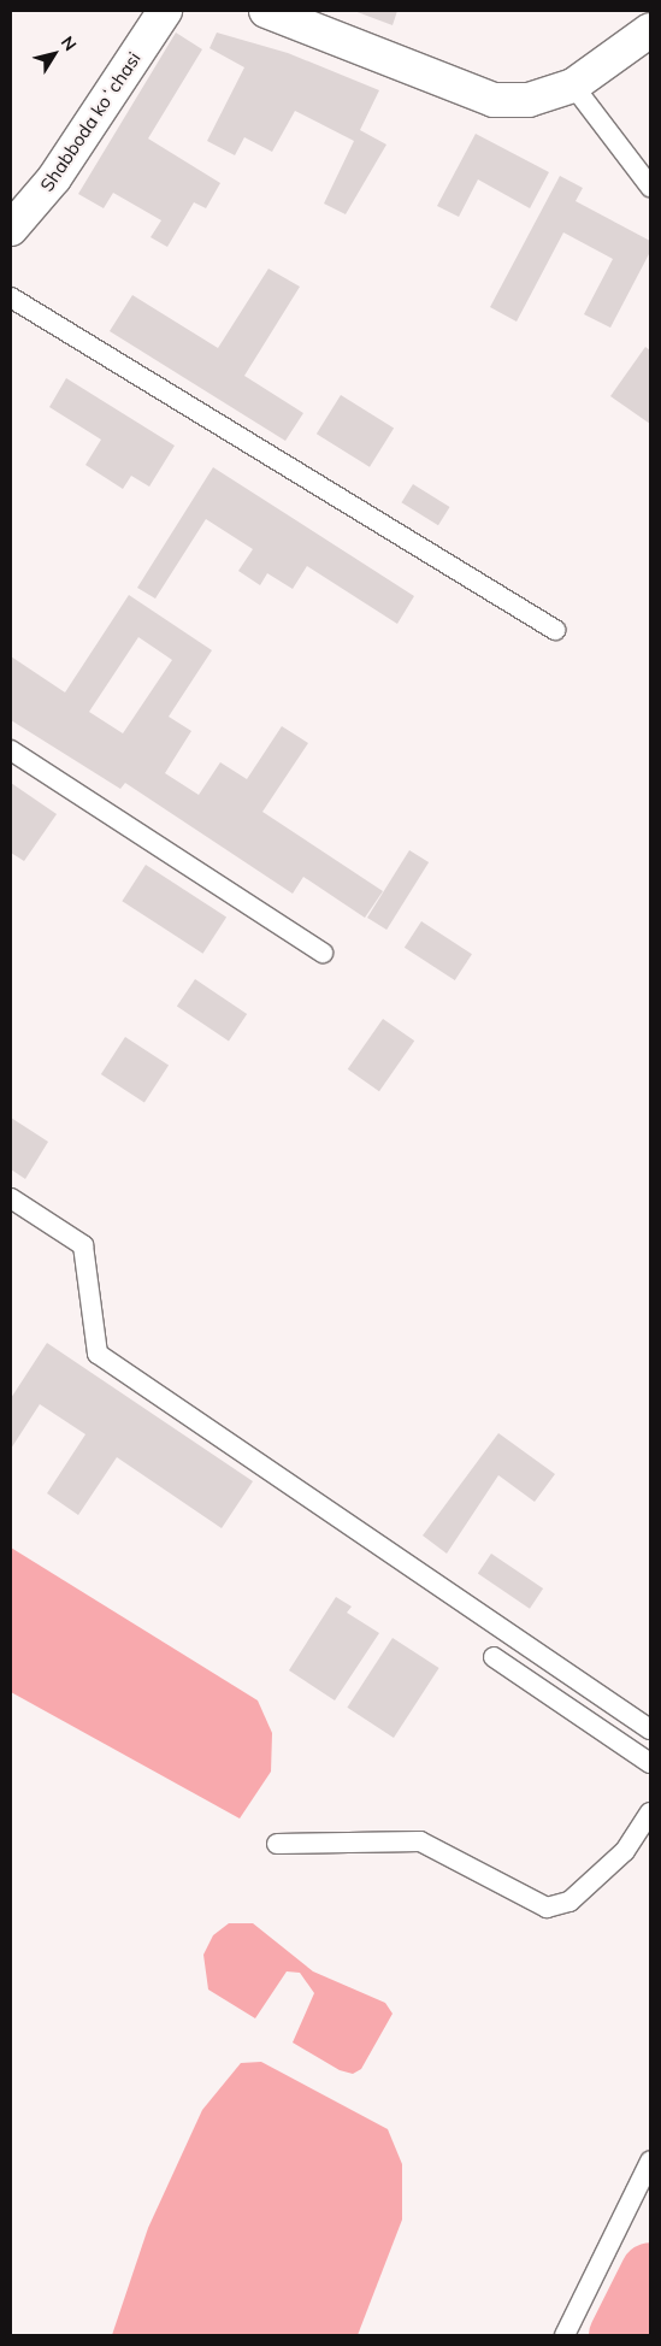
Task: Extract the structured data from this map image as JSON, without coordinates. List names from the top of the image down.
{
  "streets": {
    "street": ["Shabboda koʻchasi"]
  },
  "north": "top right"
}
